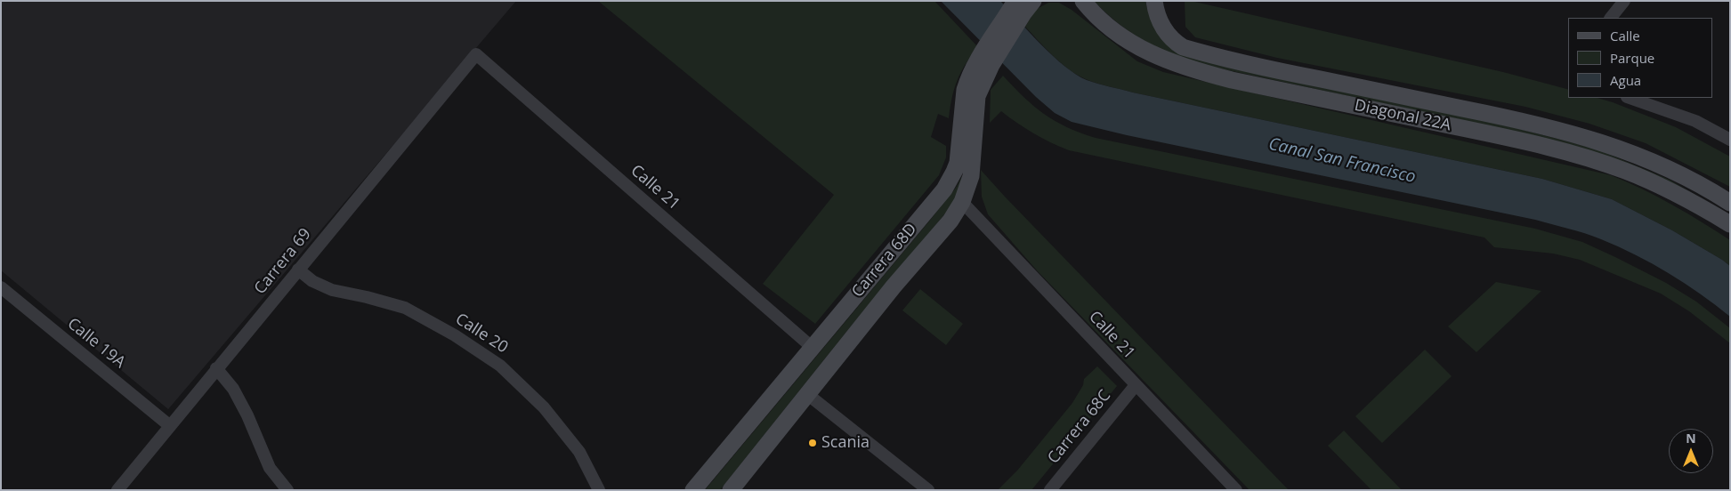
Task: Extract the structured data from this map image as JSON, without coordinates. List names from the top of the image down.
{
  "streets": {
    "street": [
      "Diagonal 22A",
      "Calle 21",
      "Carrera 68D",
      "Carrera 69",
      "Calle 20",
      "Calle 19A",
      "Carrera 68C"
    ]
  },
  "crossings": [
    ["Calle 21", "Carrera 68D"],
    ["Calle 21", "Carrera 69"],
    ["Calle 21", "Carrera 68C"],
    ["Carrera 69", "Calle 20"],
    ["Carrera 69", "Calle 19A"]
  ],
  "water": ["Canal San Francisco"],
  "places": ["Scania"],
  "legend": ["Calle", "Parque", "Agua"],
  "north": "top"
}
